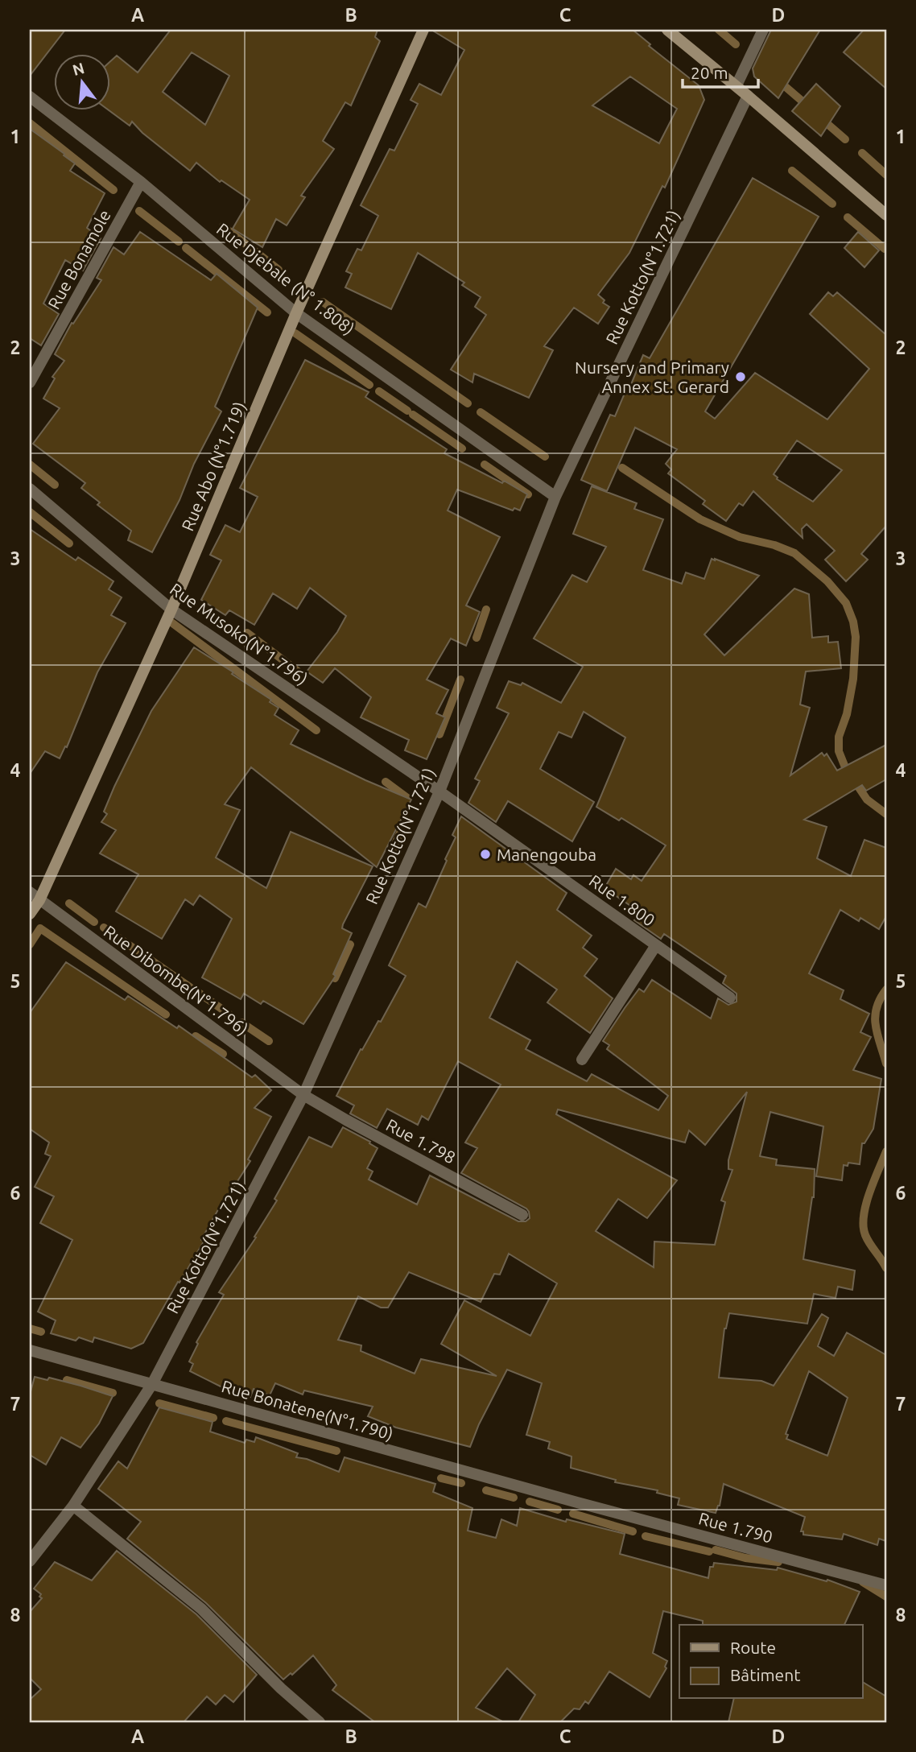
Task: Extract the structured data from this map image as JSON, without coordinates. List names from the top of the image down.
{
  "streets": {
    "street": [
      "Rue Bonamole",
      "Rue Kotto(N°1.721)",
      "Rue Djebale (N° 1.808)",
      "Rue Abo (N°1.719)",
      "Rue Musoko(N°1.796)",
      "Rue 1.800",
      "Rue Dibombe(N°1.796)",
      "Rue 1.798",
      "Rue Bonatene(N°1.790)",
      "Rue 1.790"
    ]
  },
  "crossings": [
    ["Rue Bonamole", "Rue Djebale (N° 1.808)"],
    ["Rue Kotto(N°1.721)", "Rue Djebale (N° 1.808)"],
    ["Rue Kotto(N°1.721)", "Rue Musoko(N°1.796)"],
    ["Rue Kotto(N°1.721)", "Rue 1.800"],
    ["Rue Kotto(N°1.721)", "Rue Dibombe(N°1.796)"],
    ["Rue Kotto(N°1.721)", "Rue 1.798"],
    ["Rue Kotto(N°1.721)", "Rue Bonatene(N°1.790)"],
    ["Rue Djebale (N° 1.808)", "Rue Abo (N°1.719)"],
    ["Rue Abo (N°1.719)", "Rue Musoko(N°1.796)"],
    ["Rue Abo (N°1.719)", "Rue Dibombe(N°1.796)"],
    ["Rue Musoko(N°1.796)", "Rue 1.800"],
    ["Rue Dibombe(N°1.796)", "Rue 1.798"],
    ["Rue Bonatene(N°1.790)", "Rue 1.790"]
  ],
  "places": ["Nursery and Primary Annex St. Gerard", "Manengouba"],
  "legend": ["Route", "Bâtiment"],
  "scale_bar": "20 m",
  "north": "top",
  "grid": {
    "columns": [
      "A",
      "B",
      "C",
      "D"
    ],
    "rows": [
      "1",
      "2",
      "3",
      "4",
      "5",
      "6",
      "7",
      "8"
    ]
  }
}
